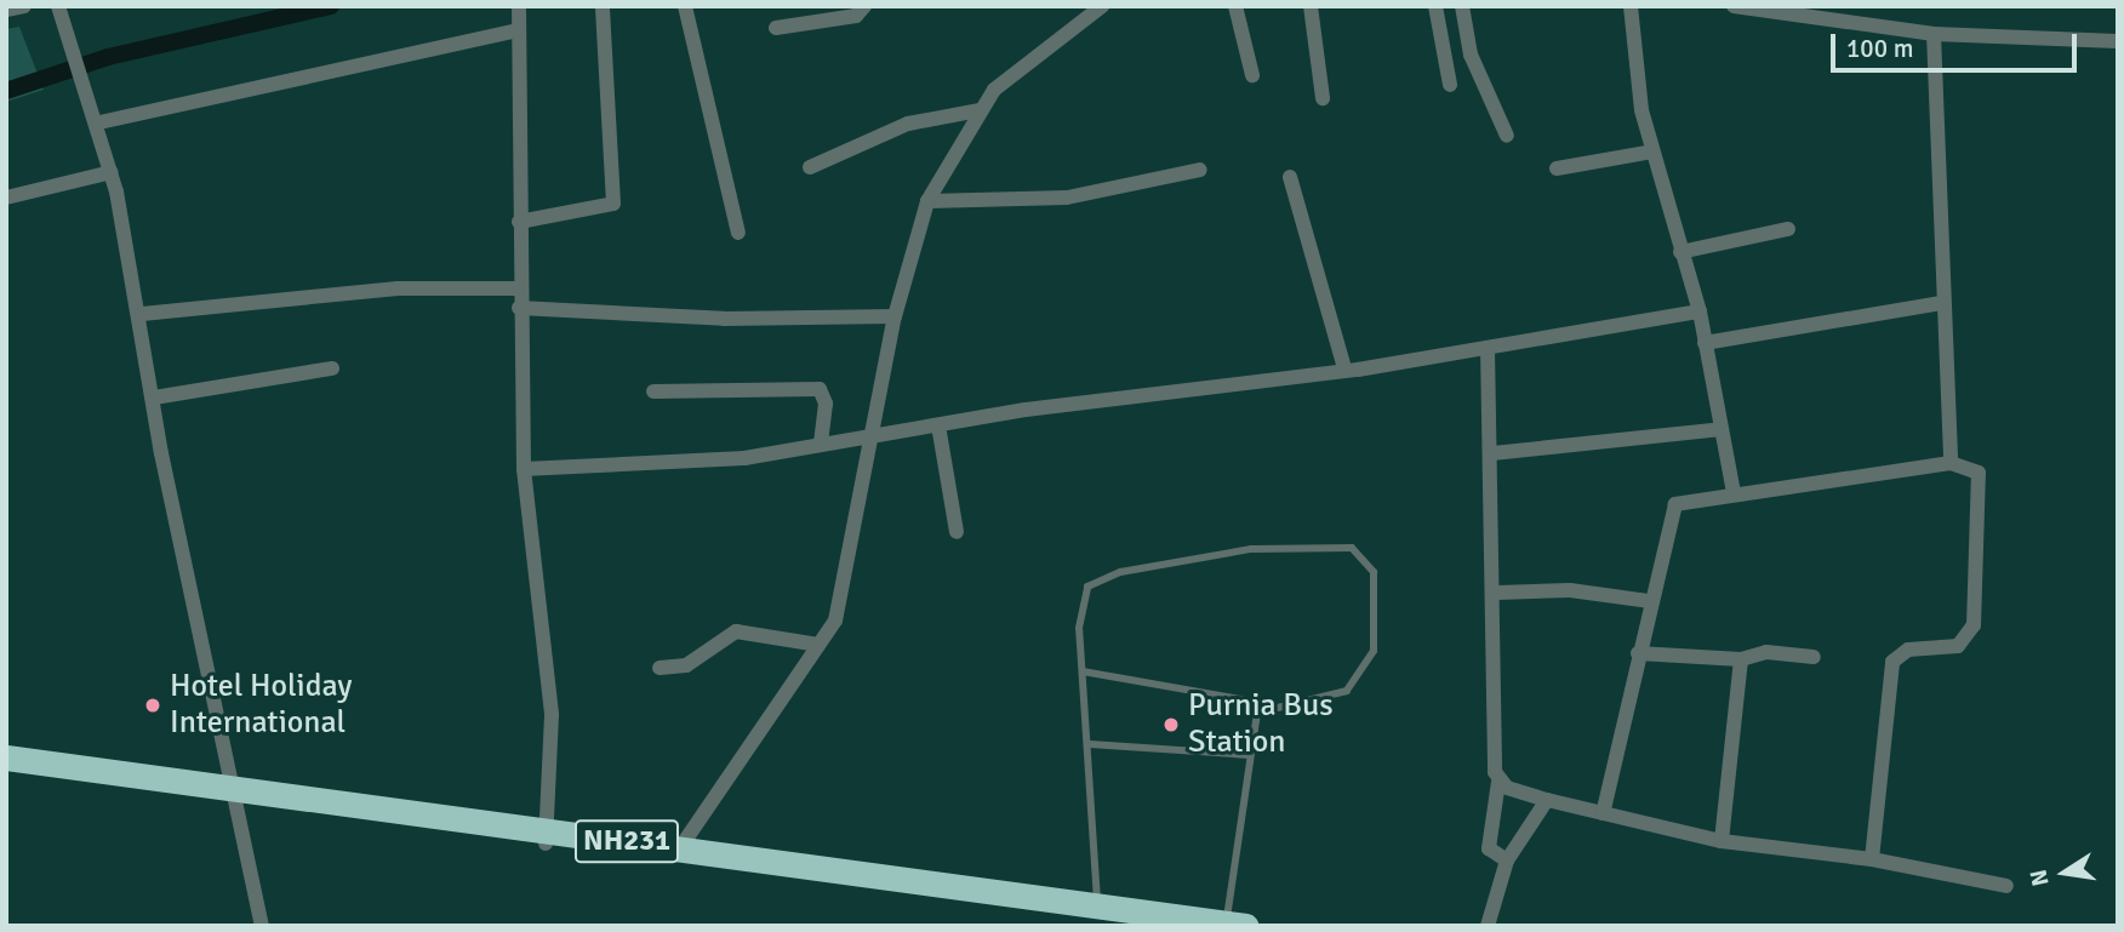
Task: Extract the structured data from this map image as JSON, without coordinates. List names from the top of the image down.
{
  "streets": {
    "highway": ["NH231"]
  },
  "places": ["Hotel Holiday International", "Purnia Bus Station"],
  "scale_bar": "100 m",
  "north": "left"
}
